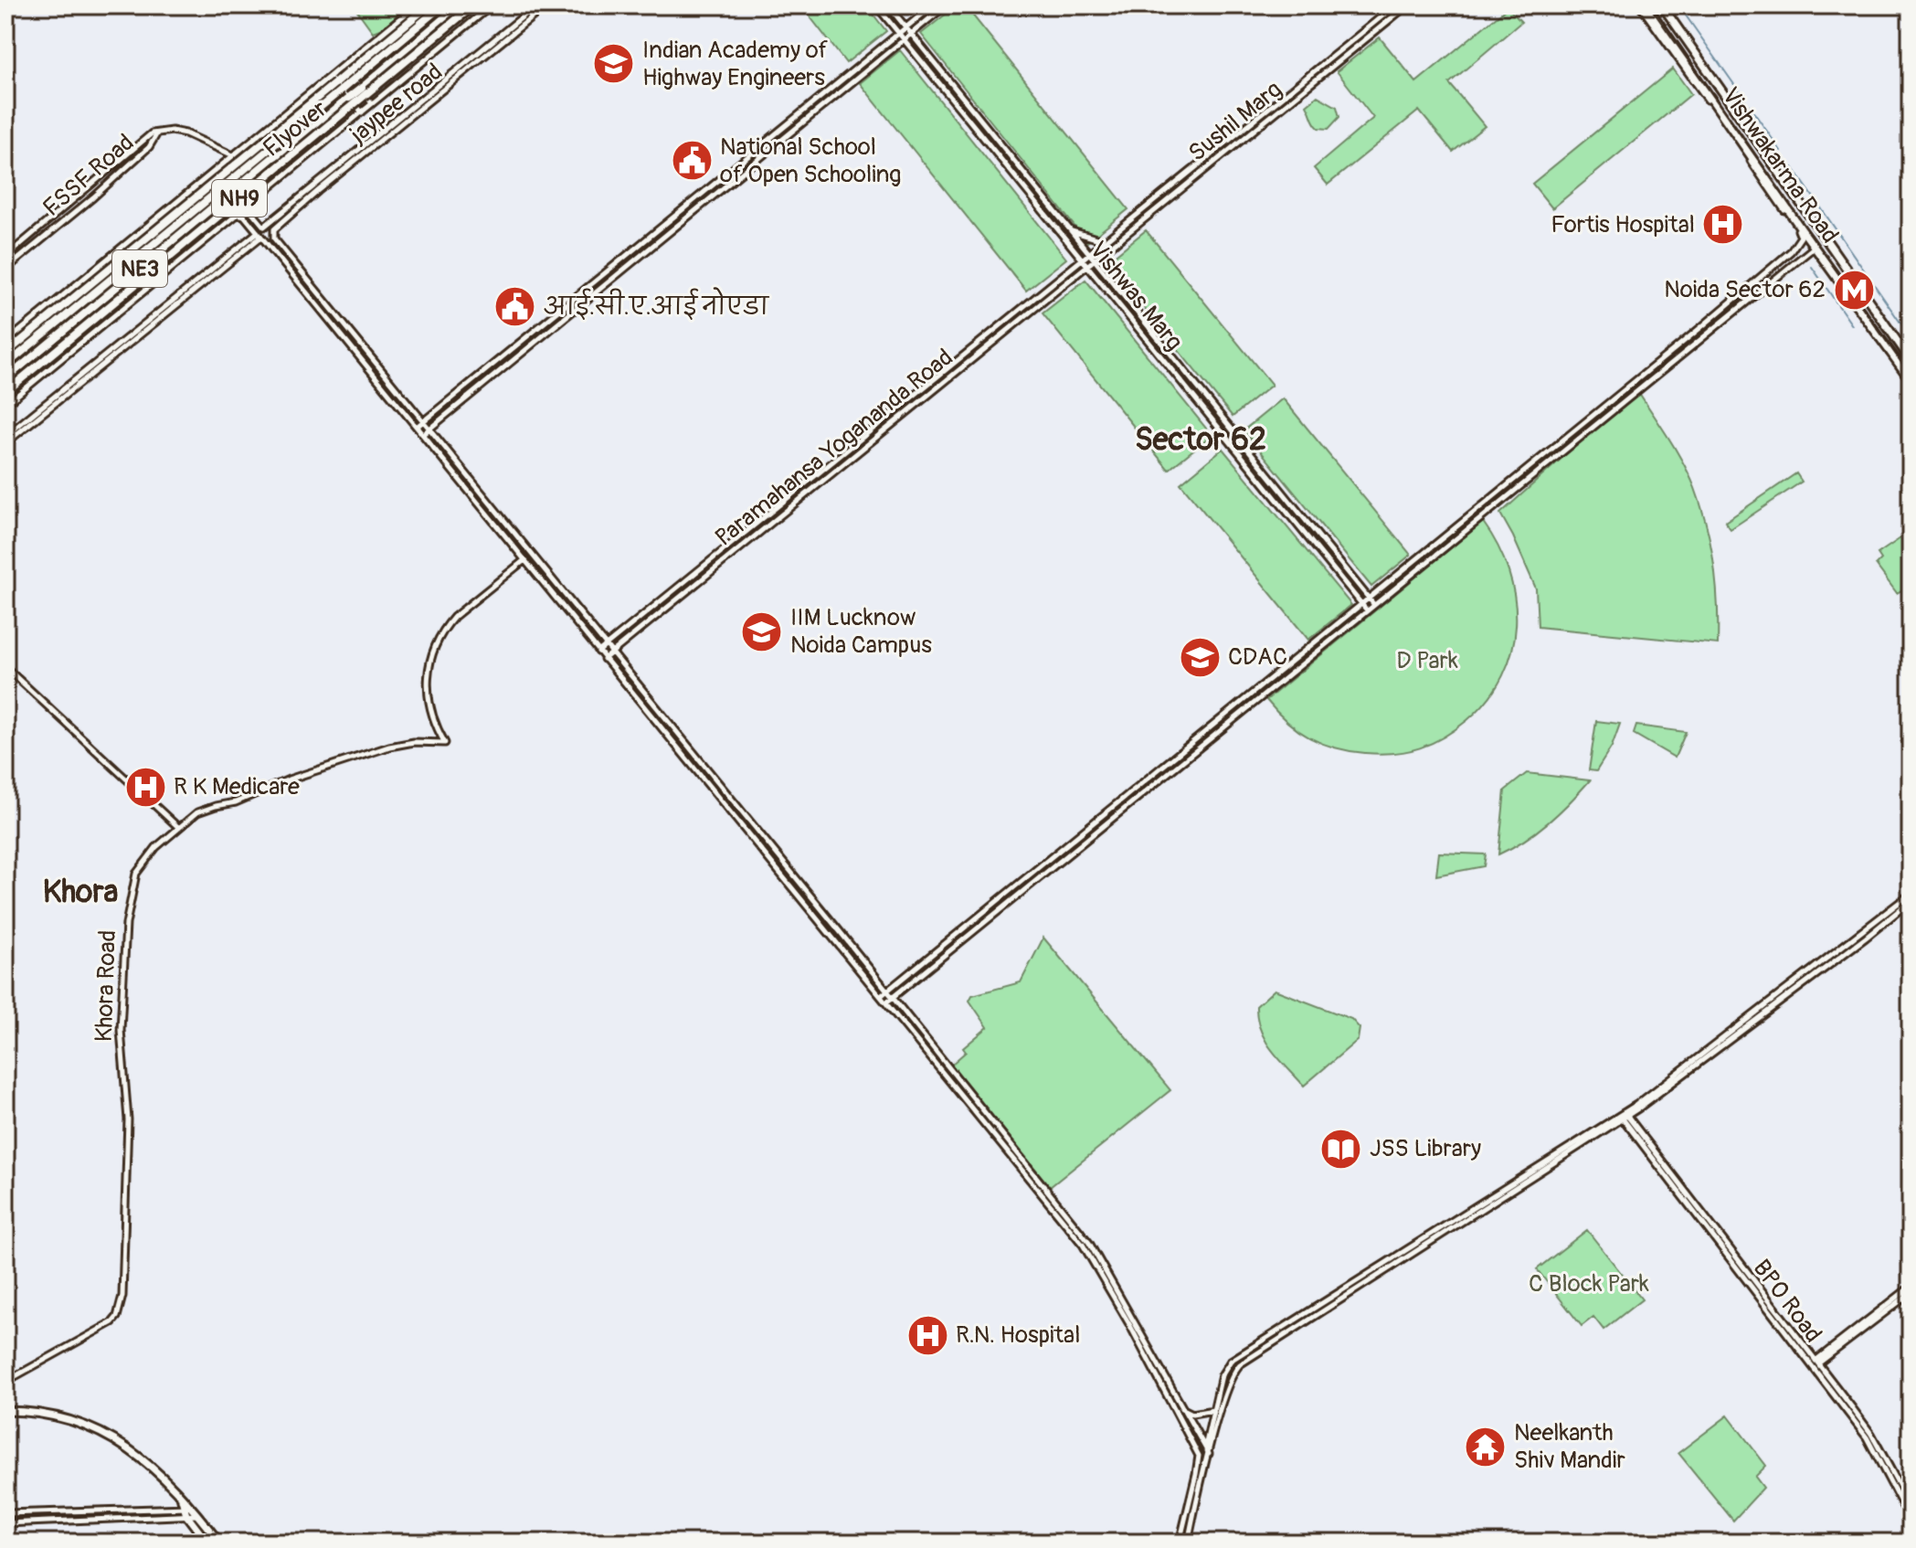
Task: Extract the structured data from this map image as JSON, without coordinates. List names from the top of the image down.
{
  "streets": {
    "highway": ["Flyover", "NH9", "NE3"],
    "main road": ["Vishwakarma Road"],
    "street": [
      "jaypee road",
      "Sushil Marg",
      "FSSF Road",
      "Vishwas Marg",
      "Paramahansa Yogananda Road",
      "Khora Road",
      "BPO Road"
    ]
  },
  "crossings": [
    ["Sushil Marg", "Vishwas Marg"],
    ["Sushil Marg", "Paramahansa Yogananda Road"],
    ["Vishwas Marg", "Paramahansa Yogananda Road"]
  ],
  "districts": ["Sector 62", "Khora"],
  "parks": ["D Park", "C Block Park"],
  "places": {
    "school or university": ["Indian Academy of Highway Engineers", "IIM Lucknow Noida Campus", "CDAC"],
    "public building": ["National School of Open Schooling", "आई.सी.ए.आई नोएडा"],
    "hospital": ["Fortis Hospital", "R K Medicare", "R.N. Hospital"],
    "metro station": ["Noida Sector 62"],
    "library": ["JSS Library"],
    "temple": ["Neelkanth Shiv Mandir"]
  }
}
